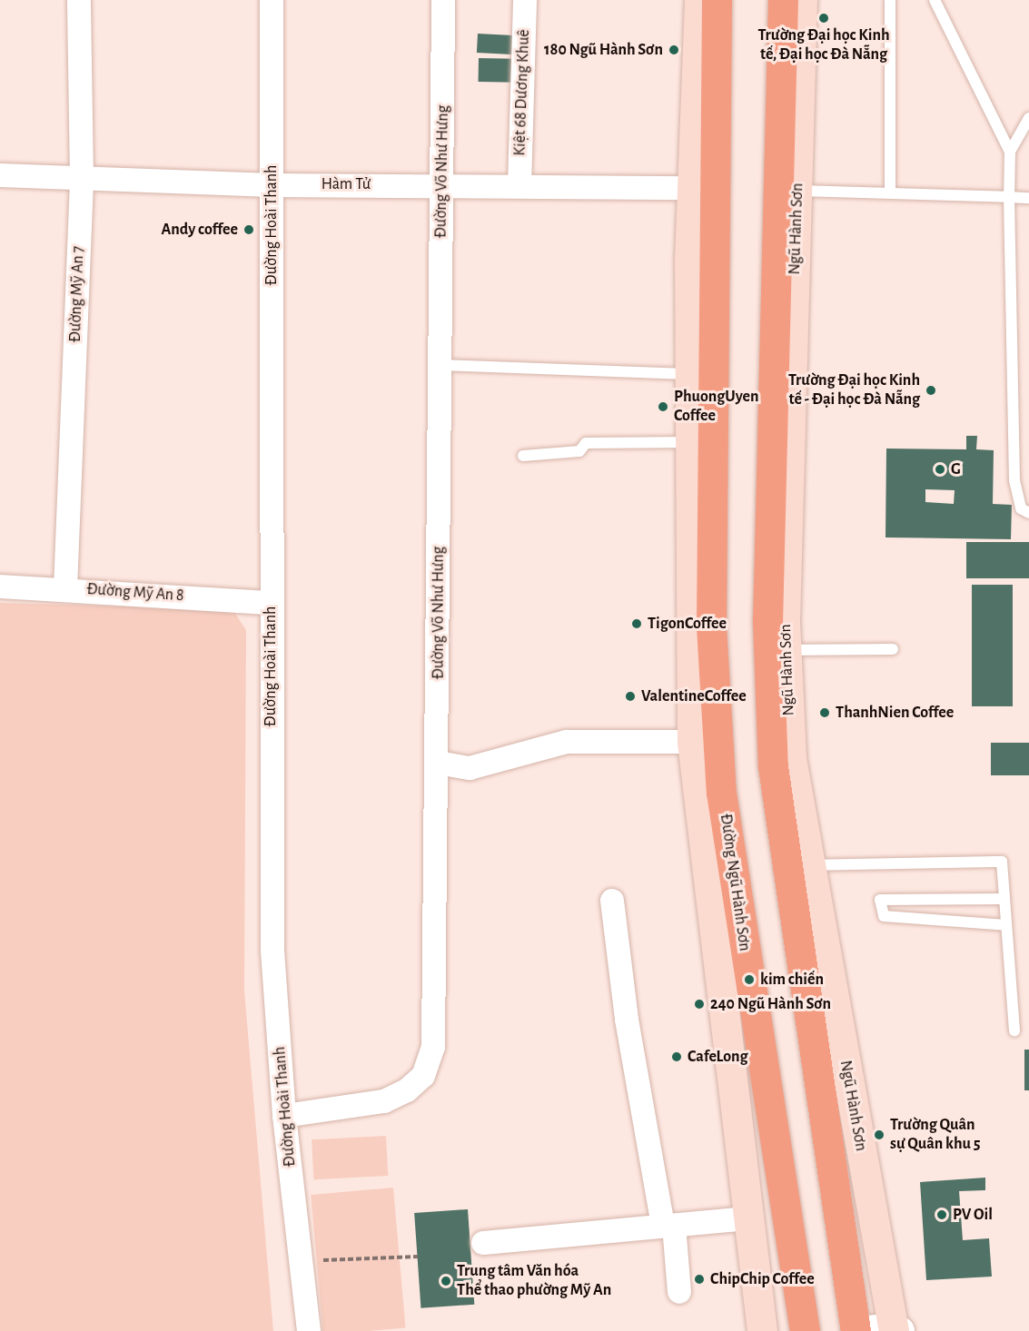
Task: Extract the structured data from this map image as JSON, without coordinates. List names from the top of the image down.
{
  "streets": {
    "highway": ["Ngũ Hành Sơn", "Đường Ngũ Hành Sơn"],
    "street": [
      "Kiệt 68 Dương Khuê",
      "Đường Võ Như Hưng",
      "Hàm Tử",
      "Đường Hoài Thanh",
      "Đường Mỹ An 7",
      "Đường Mỹ An 8"
    ]
  },
  "crossings": [
    ["Kiệt 68 Dương Khuê", "Hàm Tử"],
    ["Đường Võ Như Hưng", "Hàm Tử"],
    ["Đường Võ Như Hưng", "Đường Hoài Thanh"],
    ["Hàm Tử", "Đường Hoài Thanh"],
    ["Hàm Tử", "Đường Mỹ An 7"],
    ["Hàm Tử", "Đường Ngũ Hành Sơn"],
    ["Đường Hoài Thanh", "Đường Mỹ An 8"],
    ["Đường Mỹ An 7", "Đường Mỹ An 8"]
  ],
  "places": [
    "Trường Đại học Kinh tế, Đại học Đà Nẵng",
    "180 Ngũ Hành Sơn",
    "Andy coffee",
    "Trường Đại học Kinh tế - Đại học Đà Nẵng",
    "PhuongUyen Coffee",
    "G",
    "TigonCoffee",
    "ValentineCoffee",
    "ThanhNien Coffee",
    "kim chiến",
    "240 Ngũ Hành Sơn",
    "CafeLong",
    "Trường Quân sự Quân khu 5",
    "PV Oil",
    "ChipChip Coffee",
    "Trung tâm Văn hóa Thể thao phường Mỹ An"
  ]
}
